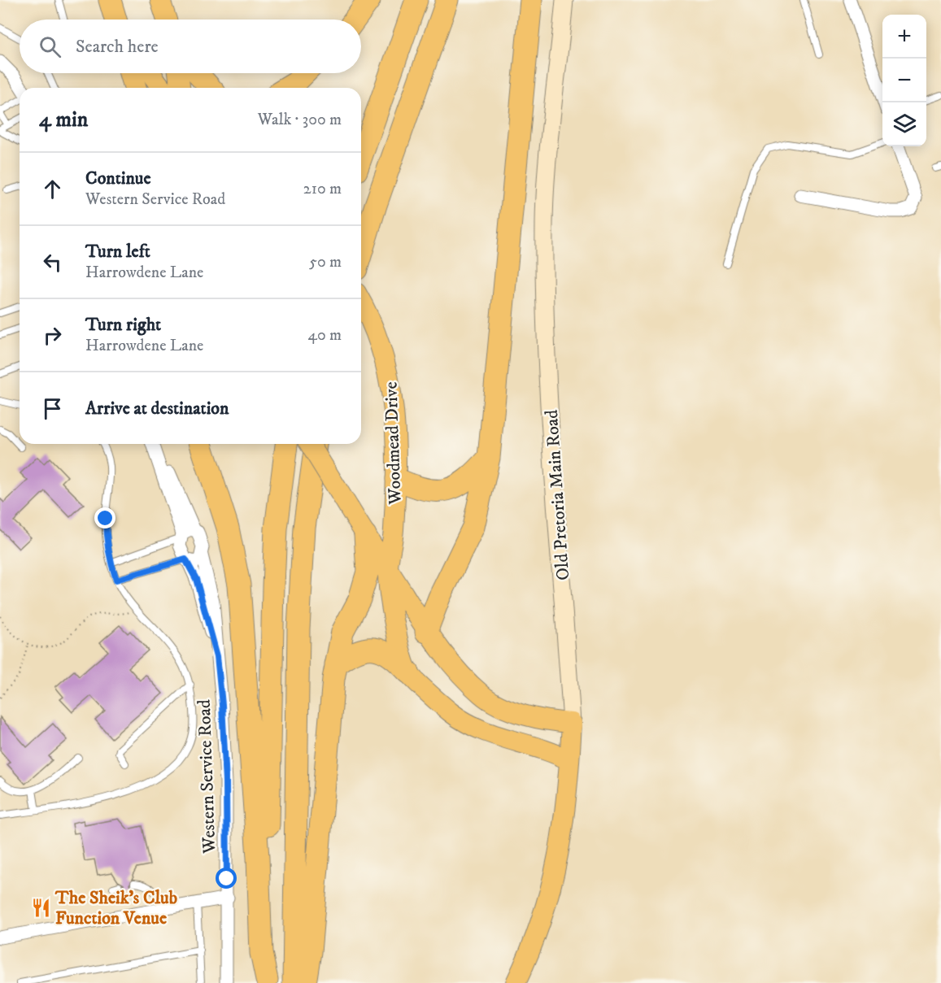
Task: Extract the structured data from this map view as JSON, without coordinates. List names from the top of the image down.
{
  "streets": {
    "main road": ["Woodmead Drive", "Old Pretoria Main Road"],
    "street": ["Western Service Road"]
  },
  "crossings": [
    ["Woodmead Drive", "Old Pretoria Main Road"]
  ],
  "places": {
    "restaurant": ["The Sheik's Club Function Venue"]
  },
  "page": {
    "map_buttons": ["+", "−"],
    "search": "Search here",
    "heading": ["4 min", "Walk · 300 m"],
    "list": [
      ["Continue", "Western Service Road", "210 m"],
      ["Turn left", "Harrowdene Lane", "50 m"],
      ["Turn right", "Harrowdene Lane", "40 m"],
      "Arrive at destination"
    ]
  }
}
